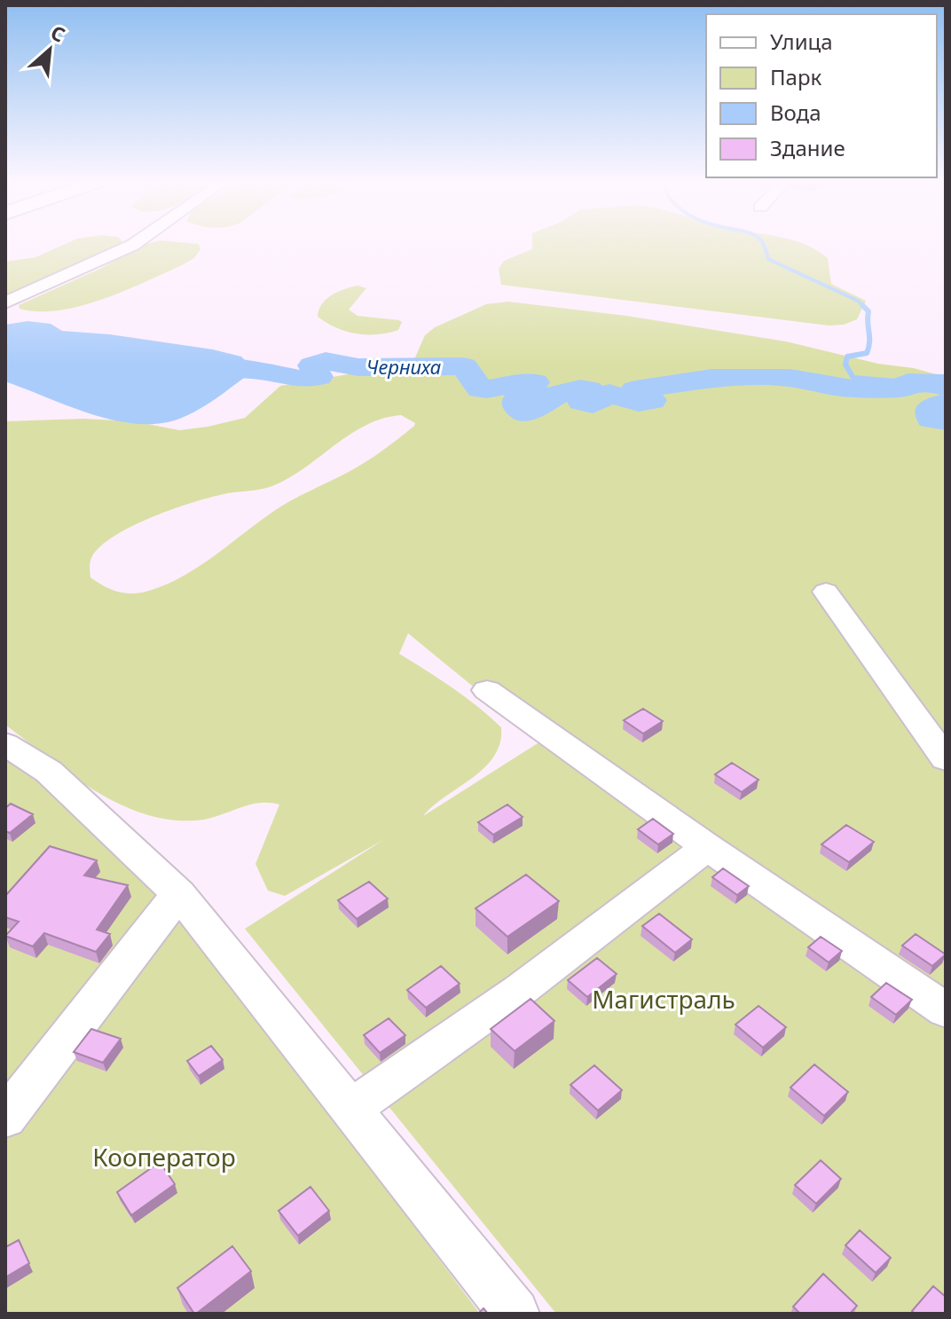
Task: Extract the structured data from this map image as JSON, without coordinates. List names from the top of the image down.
{
  "water": ["Черниха"],
  "parks": ["Магистраль", "Кооператор"],
  "legend": [
    "Улица",
    "Парк",
    "Вода",
    "Здание"
  ],
  "north": "top right"
}
